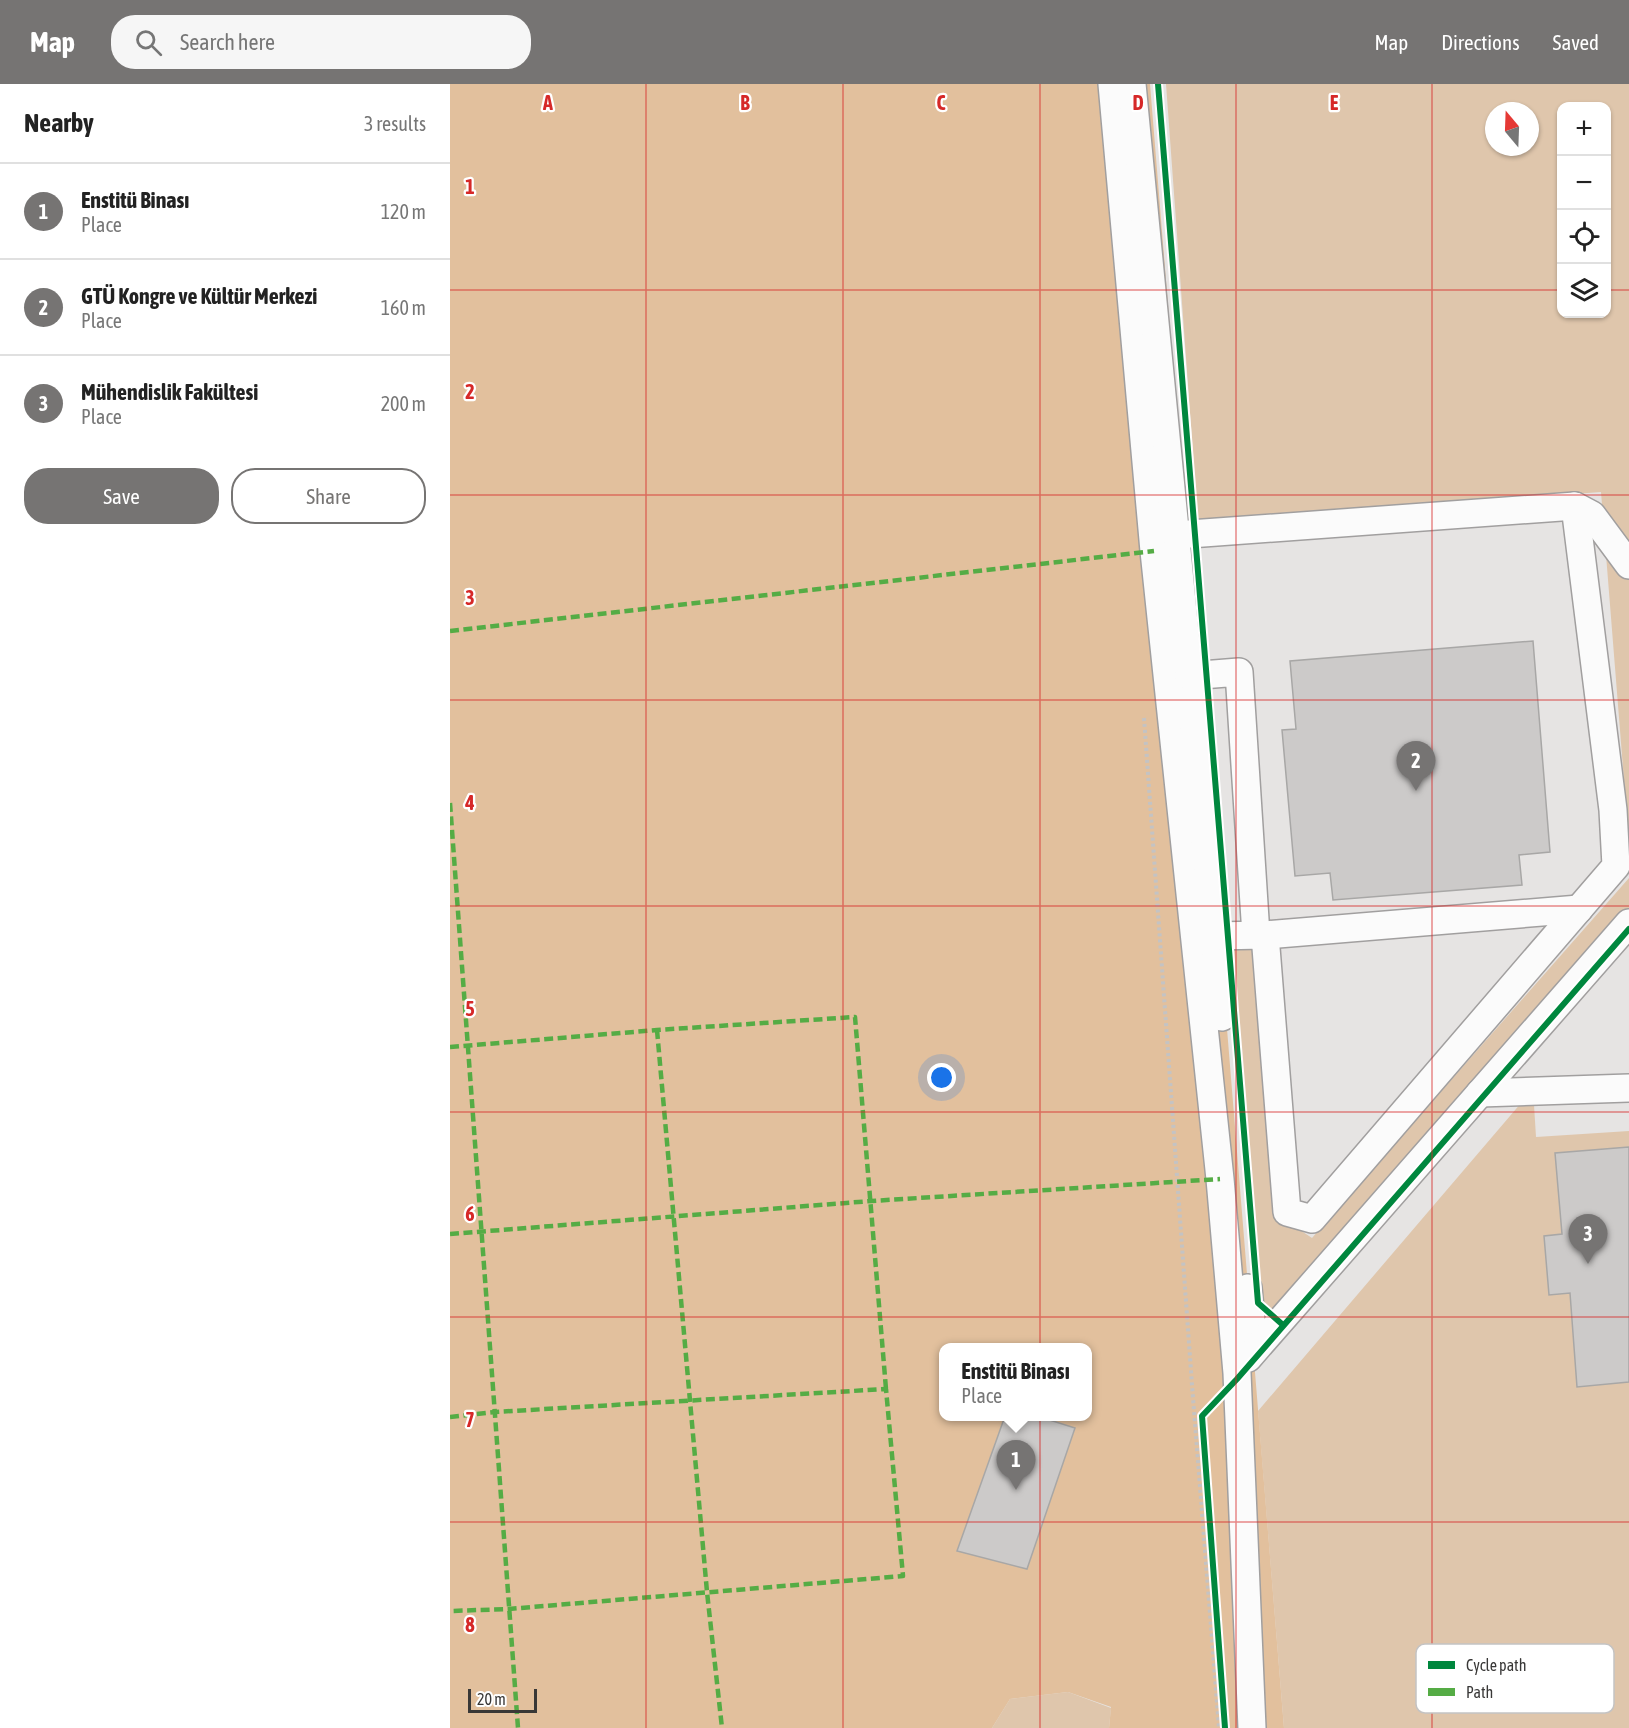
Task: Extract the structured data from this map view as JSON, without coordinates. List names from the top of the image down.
{
  "legend": ["Cycle path", "Path"],
  "scale_bar": "20 m",
  "north": "top",
  "page": {
    "header": "Map",
    "search": "Search here",
    "nav": ["Map", "Directions", "Saved"],
    "heading": ["Nearby", "3 results"],
    "map_buttons": ["+", "−"],
    "list": [
      {
        "mark": "1",
        "name": "Enstitü Binası",
        "note": "Place",
        "value": "120 m"
      },
      {
        "mark": "2",
        "name": "GTÜ Kongre ve Kültür Merkezi",
        "note": "Place",
        "value": "160 m"
      },
      {
        "mark": "3",
        "name": "Mühendislik Fakültesi",
        "note": "Place",
        "value": "200 m"
      }
    ],
    "buttons": ["Save", "Share"],
    "pins": ["2", "3", "1"],
    "popup": ["Enstitü Binası", "Place"],
    "scale": "20 m"
  },
  "grid": {
    "columns": [
      "A",
      "B",
      "C",
      "D",
      "E"
    ],
    "rows": [
      "1",
      "2",
      "3",
      "4",
      "5",
      "6",
      "7",
      "8"
    ]
  }
}
